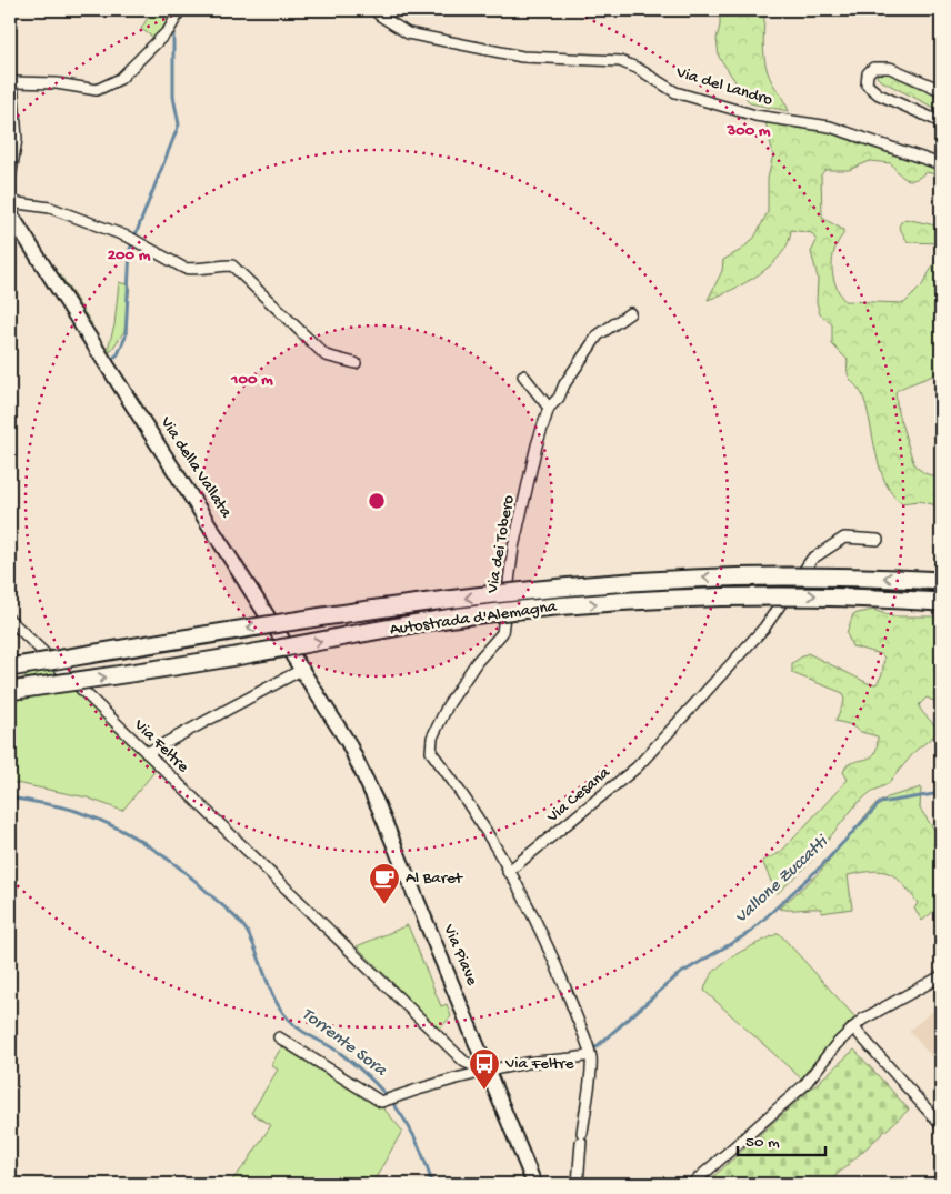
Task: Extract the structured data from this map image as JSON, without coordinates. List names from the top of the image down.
{
  "streets": {
    "highway": ["Autostrada d'Alemagna"],
    "main road": ["Via della Vallata", "Via Piave"],
    "street": [
      "Via del Landro",
      "Via dei Tobero",
      "Via Feltre",
      "Via Cesana"
    ]
  },
  "crossings": [
    ["Via della Vallata", "Via Piave"],
    ["Via dei Tobero", "Via Cesana"],
    ["Via Feltre", "Via Piave"]
  ],
  "water": ["Vallone Zuccatti", "Torrente Sora"],
  "places": {
    "cafe": ["Al Baret"],
    "bus stop": ["Via Feltre"]
  },
  "scale_bar": "50 m",
  "rings": ["300 m", "200 m", "100 m"]
}
